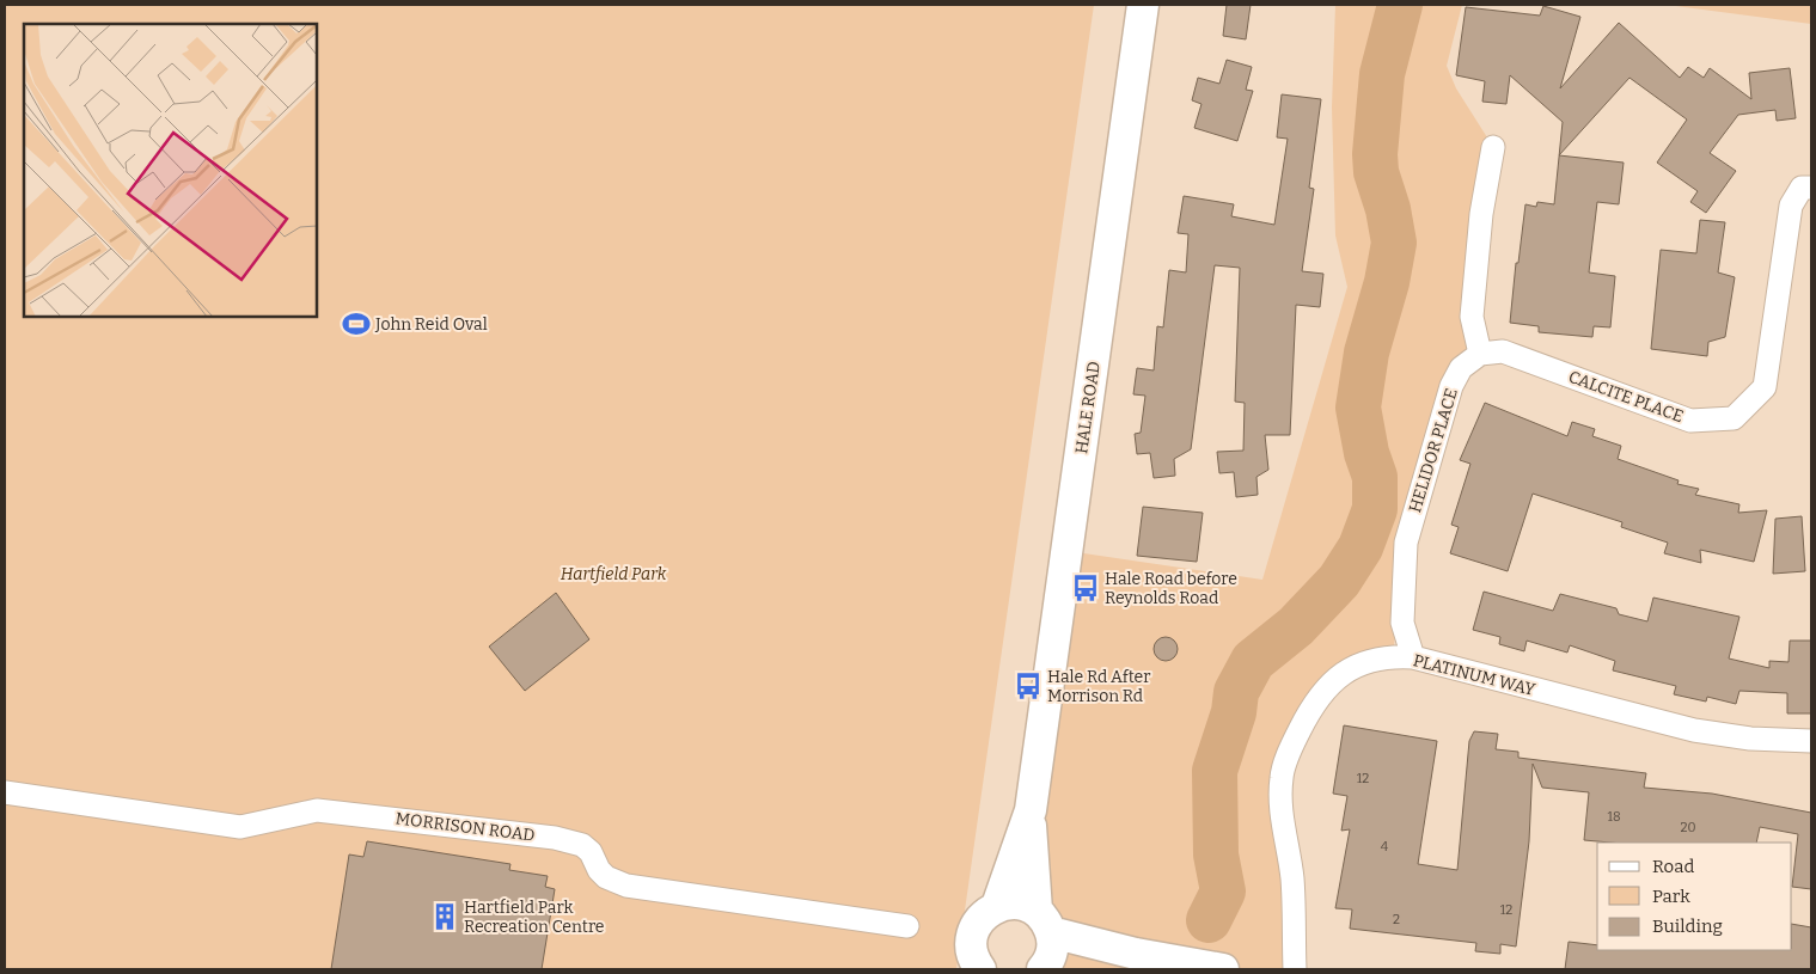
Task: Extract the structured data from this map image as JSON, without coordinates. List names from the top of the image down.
{
  "streets": {
    "main road": ["HALE ROAD"],
    "street": [
      "CALCITE PLACE",
      "HELIDOR PLACE",
      "PLATINUM WAY",
      "MORRISON ROAD"
    ]
  },
  "crossings": [
    ["CALCITE PLACE", "HELIDOR PLACE"],
    ["HELIDOR PLACE", "PLATINUM WAY"]
  ],
  "parks": ["Hartfield Park"],
  "places": {
    "sports": ["John Reid Oval"],
    "bus stop": ["Hale Road before Reynolds Road", "Hale Rd After Morrison Rd"],
    "building": ["Hartfield Park Recreation Centre"]
  },
  "house_numbers": [
    "12",
    "18",
    "20",
    "4",
    "12",
    "2"
  ],
  "legend": ["Road", "Park", "Building"]
}
